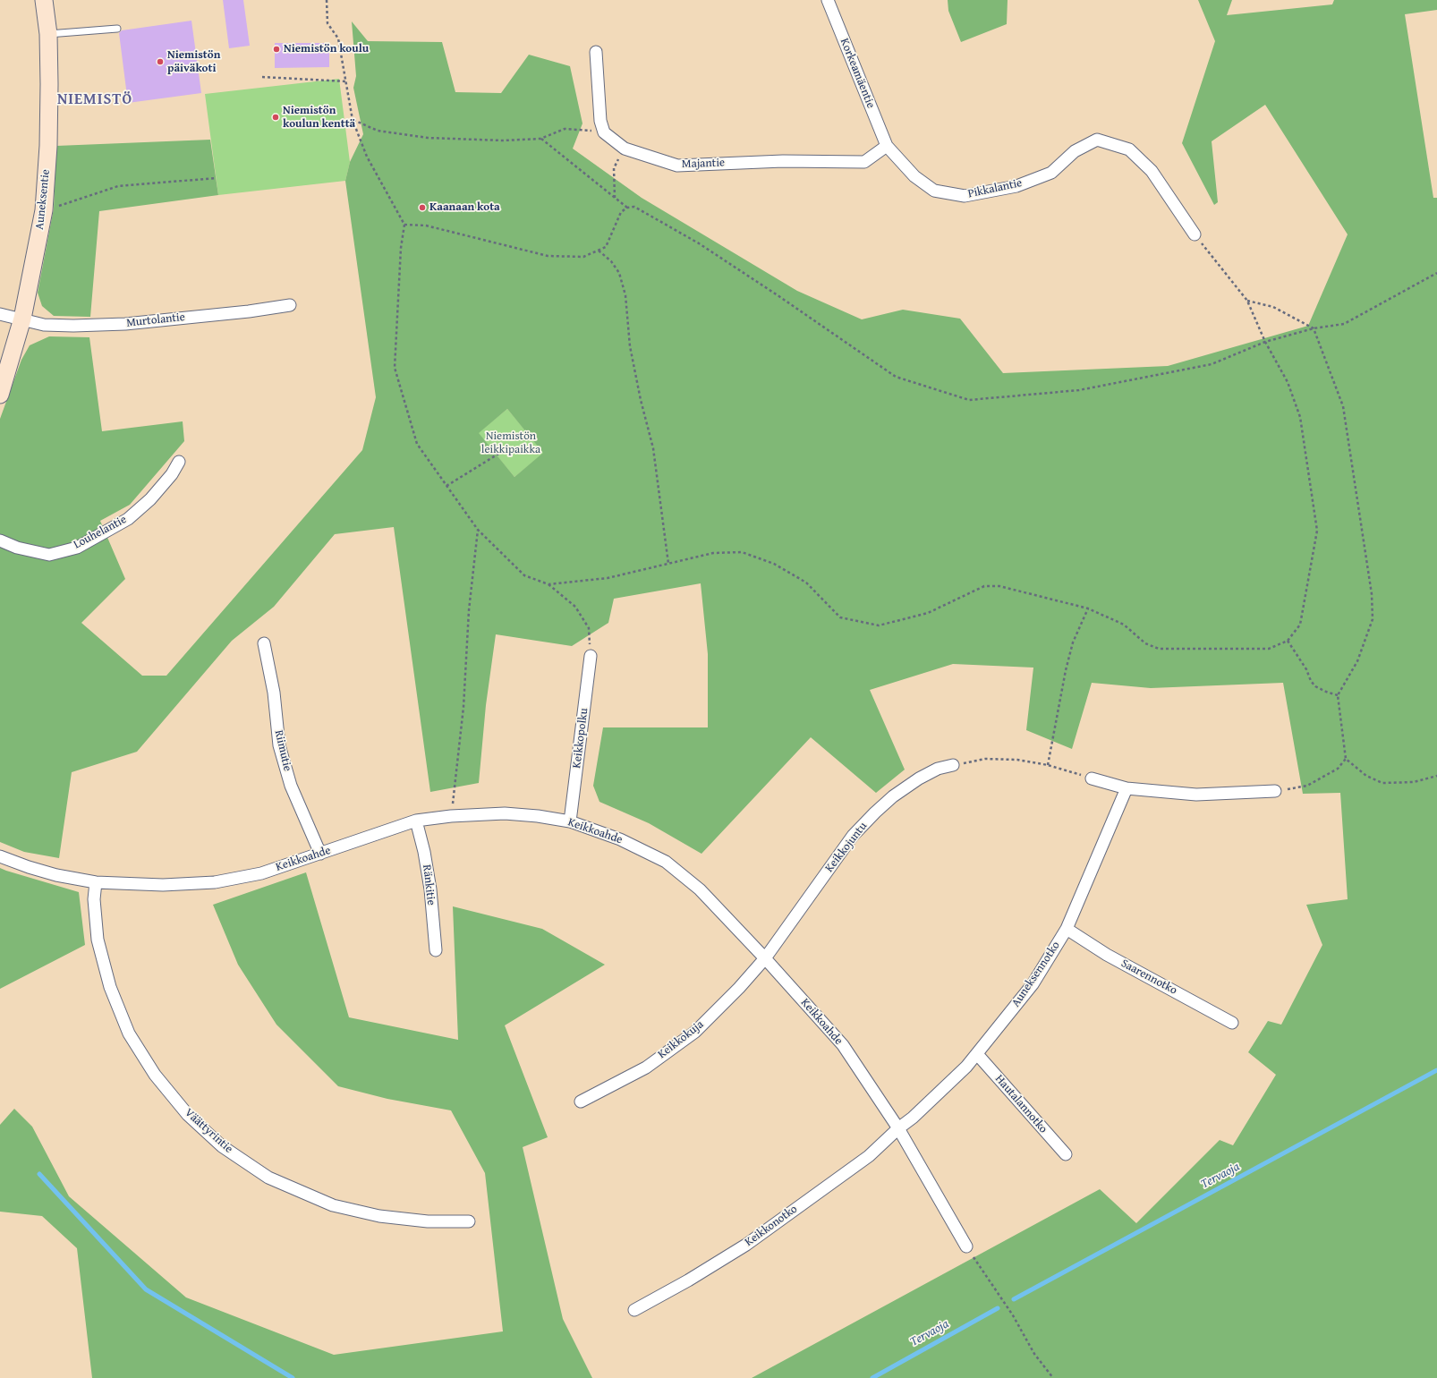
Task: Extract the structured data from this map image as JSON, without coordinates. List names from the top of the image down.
{
  "streets": {
    "street": [
      "Korkeamäentie",
      "Majantie",
      "Pikkalantie",
      "Auneksentie",
      "Murtolantie",
      "Louhelantie",
      "Keikkopolku",
      "Riimutie",
      "Keikkoahde",
      "Keikkojuntu",
      "Ränkitie",
      "Auneksennotko",
      "Saarennotko",
      "Keikkokuja",
      "Hautalannotko",
      "Väättyrintie",
      "Keikkonotko"
    ]
  },
  "crossings": [
    ["Korkeamäentie", "Majantie"],
    ["Korkeamäentie", "Pikkalantie"],
    ["Majantie", "Pikkalantie"],
    ["Auneksentie", "Murtolantie"],
    ["Keikkopolku", "Keikkoahde"],
    ["Riimutie", "Keikkoahde"],
    ["Keikkoahde", "Keikkojuntu"],
    ["Keikkoahde", "Ränkitie"],
    ["Keikkoahde", "Auneksennotko"],
    ["Keikkoahde", "Keikkokuja"],
    ["Keikkoahde", "Väättyrintie"],
    ["Keikkoahde", "Keikkonotko"],
    ["Keikkojuntu", "Keikkokuja"],
    ["Auneksennotko", "Saarennotko"],
    ["Auneksennotko", "Hautalannotko"],
    ["Auneksennotko", "Keikkonotko"]
  ],
  "districts": ["NIEMISTÖ"],
  "water": ["Tervaoja"],
  "parks": ["Niemistön leikkipaikka"],
  "places": [
    "Niemistön koulu",
    "Niemistön päiväkoti",
    "Niemistön koulun kenttä",
    "Kaanaan kota"
  ]
}
